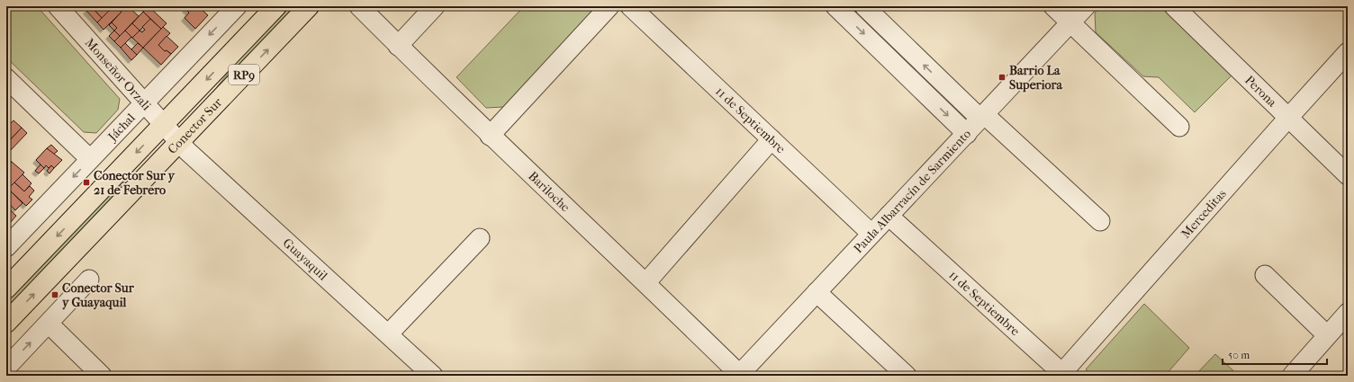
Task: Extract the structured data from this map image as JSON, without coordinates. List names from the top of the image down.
{
  "streets": {
    "main road": ["RP9", "Conector Sur"],
    "street": [
      "Monseñor Orzali",
      "Perona",
      "11 de Septiembre",
      "Jáchal",
      "Paula Albarracín de Sarmiento",
      "Bariloche",
      "Merceditas",
      "Guayaquil"
    ]
  },
  "crossings": [
    ["Monseñor Orzali", "Conector Sur"],
    ["Monseñor Orzali", "Jáchal"],
    ["Monseñor Orzali", "Guayaquil"],
    ["Perona", "Merceditas"],
    ["11 de Septiembre", "Paula Albarracín de Sarmiento"],
    ["11 de Septiembre", "Merceditas"],
    ["Conector Sur", "Guayaquil"],
    ["Paula Albarracín de Sarmiento", "Bariloche"]
  ],
  "one_way": ["Jáchal"],
  "places": {
    "transit": ["Barrio La Superiora", "Conector Sur y 21 de Febrero", "Conector Sur y Guayaquil"]
  },
  "scale_bar": "50 m"
}
